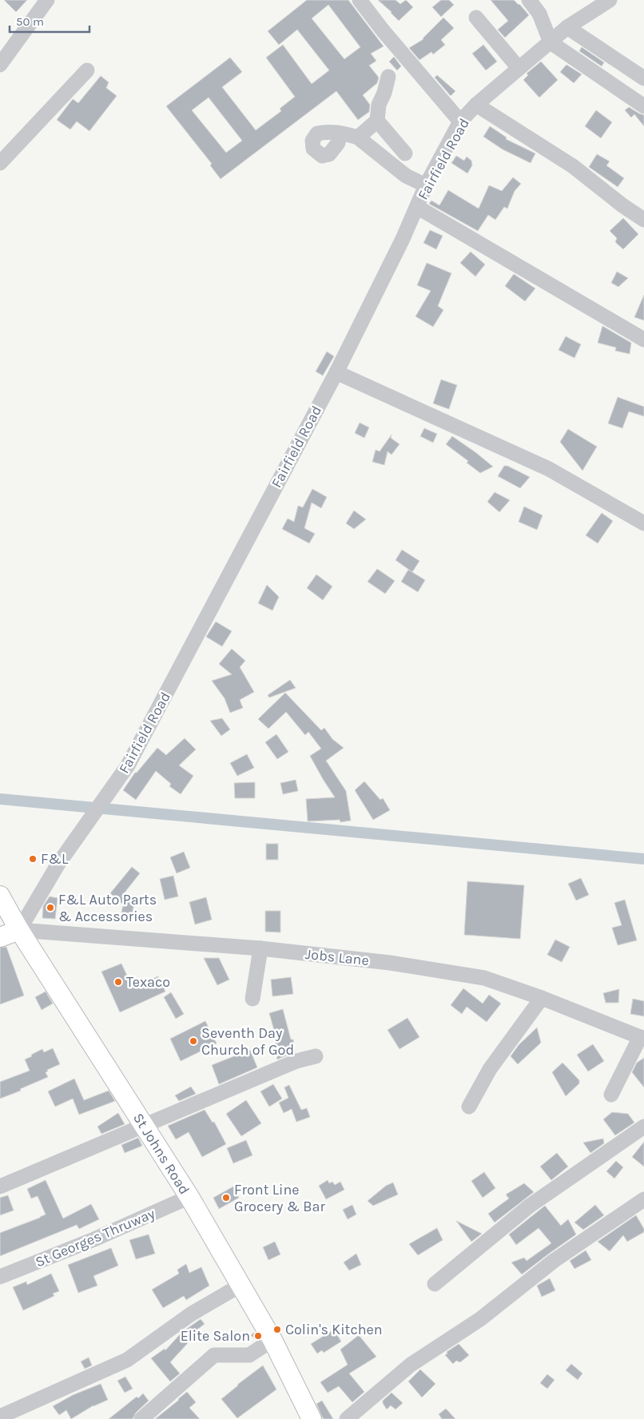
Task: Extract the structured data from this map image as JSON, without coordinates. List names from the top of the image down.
{
  "streets": {
    "main road": ["St Johns Road"],
    "street": ["Fairfield Road", "Jobs Lane", "St Georges Thruway"]
  },
  "crossings": [
    ["Fairfield Road", "Jobs Lane"],
    ["Fairfield Road", "St Johns Road"],
    ["Jobs Lane", "St Johns Road"],
    ["St Johns Road", "St Georges Thruway"]
  ],
  "places": [
    "F&L",
    "F&L Auto Parts & Accessories",
    "Texaco",
    "Seventh Day Church of God",
    "Front Line Grocery & Bar",
    "Colin's Kitchen",
    "Elite Salon"
  ],
  "scale_bar": "50 m"
}
